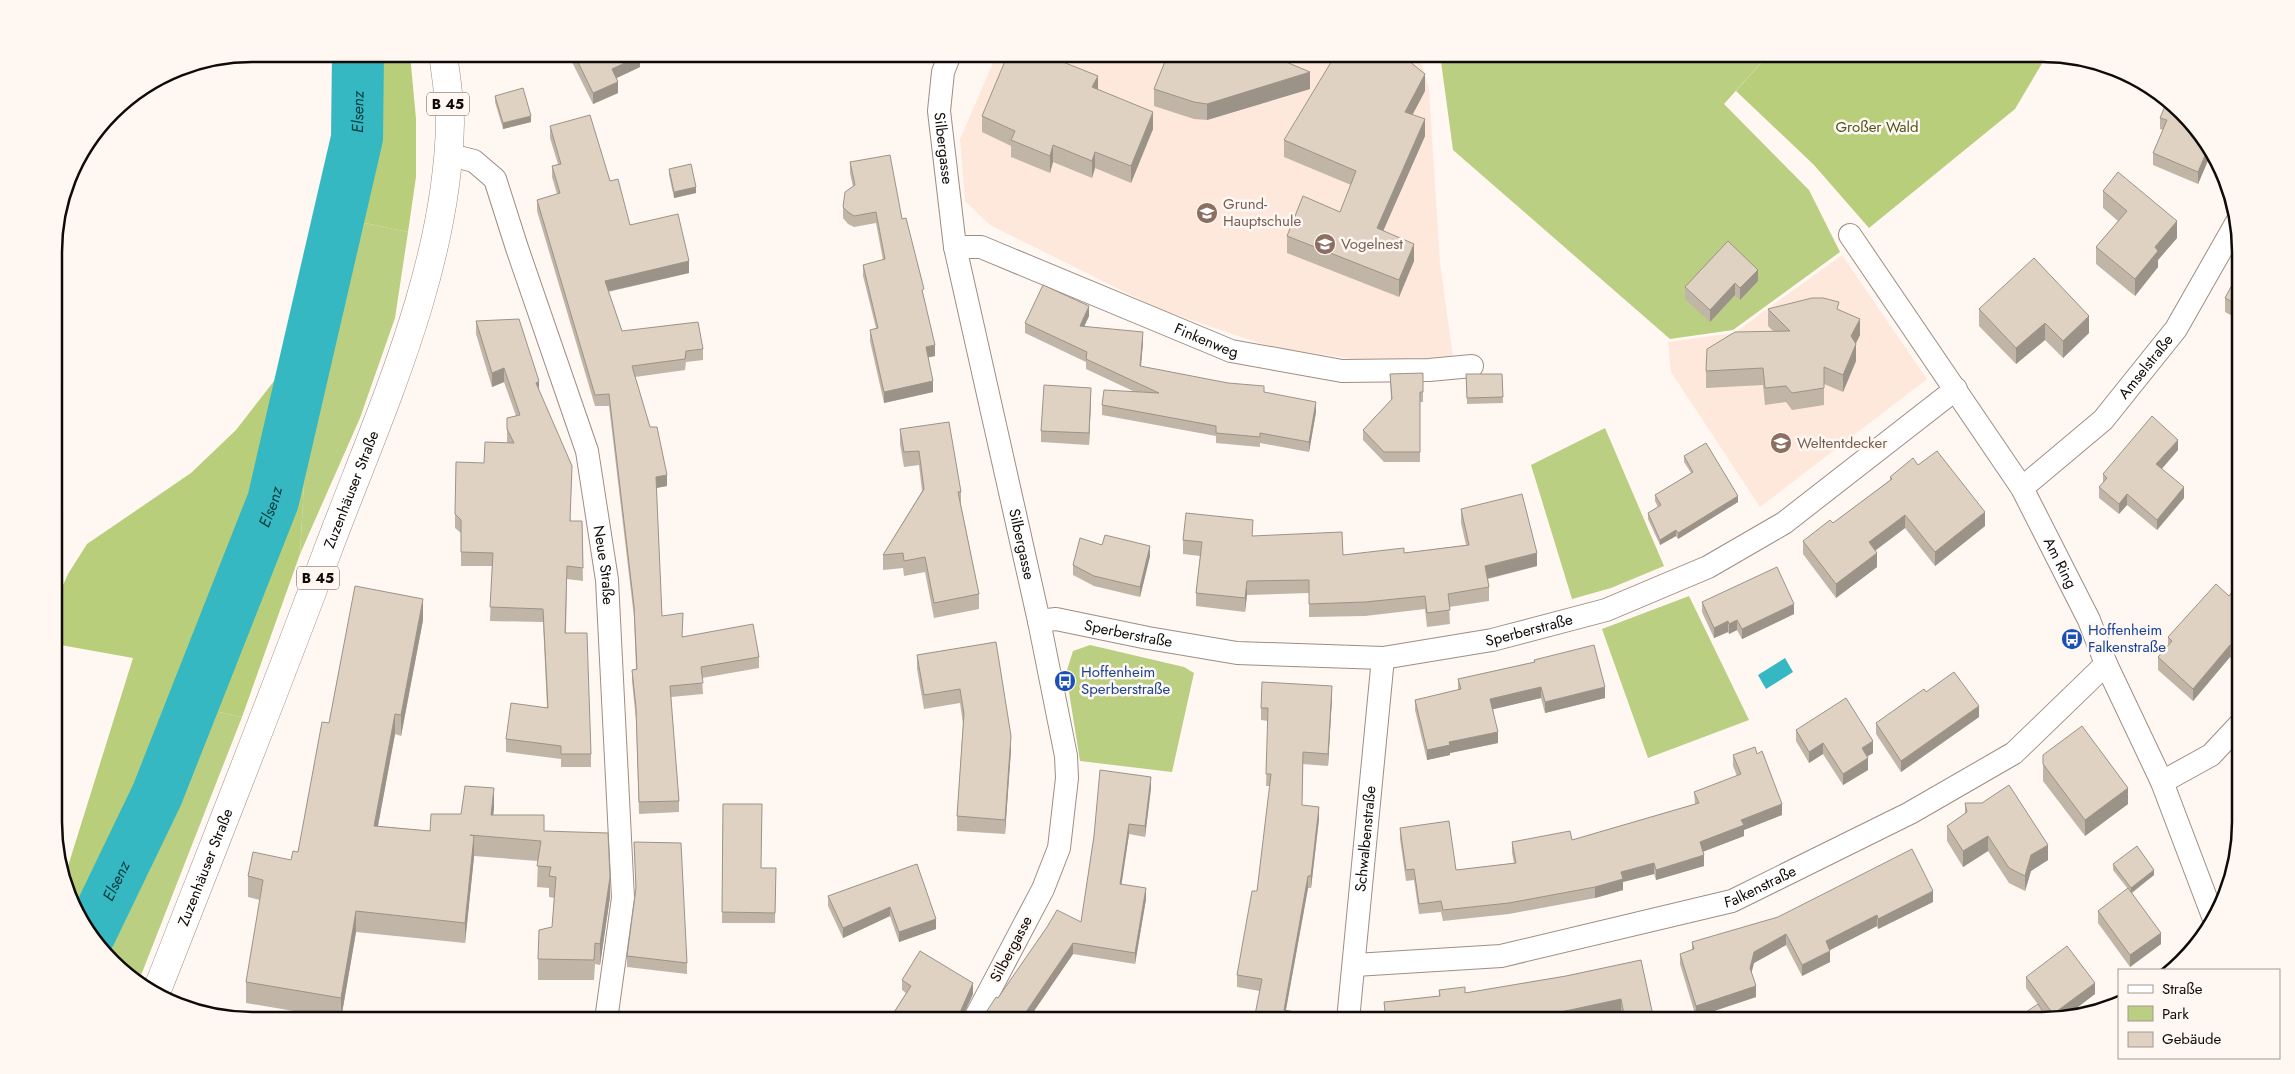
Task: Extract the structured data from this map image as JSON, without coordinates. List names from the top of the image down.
{
  "streets": {
    "main road": ["B 45", "Zuzenhäuser Straße"],
    "street": [
      "Silbergasse",
      "Finkenweg",
      "Amselstraße",
      "Am Ring",
      "Neue Straße",
      "Sperberstraße",
      "Schwalbenstraße",
      "Falkenstraße"
    ]
  },
  "crossings": [
    ["Silbergasse", "Finkenweg"],
    ["Silbergasse", "Sperberstraße"],
    ["Amselstraße", "Am Ring"],
    ["Zuzenhäuser Straße", "Neue Straße"],
    ["Am Ring", "Sperberstraße"],
    ["Am Ring", "Falkenstraße"],
    ["Sperberstraße", "Schwalbenstraße"],
    ["Schwalbenstraße", "Falkenstraße"]
  ],
  "water": ["Elsenz"],
  "parks": ["Großer Wald"],
  "places": {
    "school or university": ["Grund- Hauptschule", "Vogelnest", "Weltentdecker"],
    "bus stop": ["Hoffenheim Falkenstraße", "Hoffenheim Sperberstraße"]
  },
  "legend": ["Straße", "Park", "Gebäude"]
}
